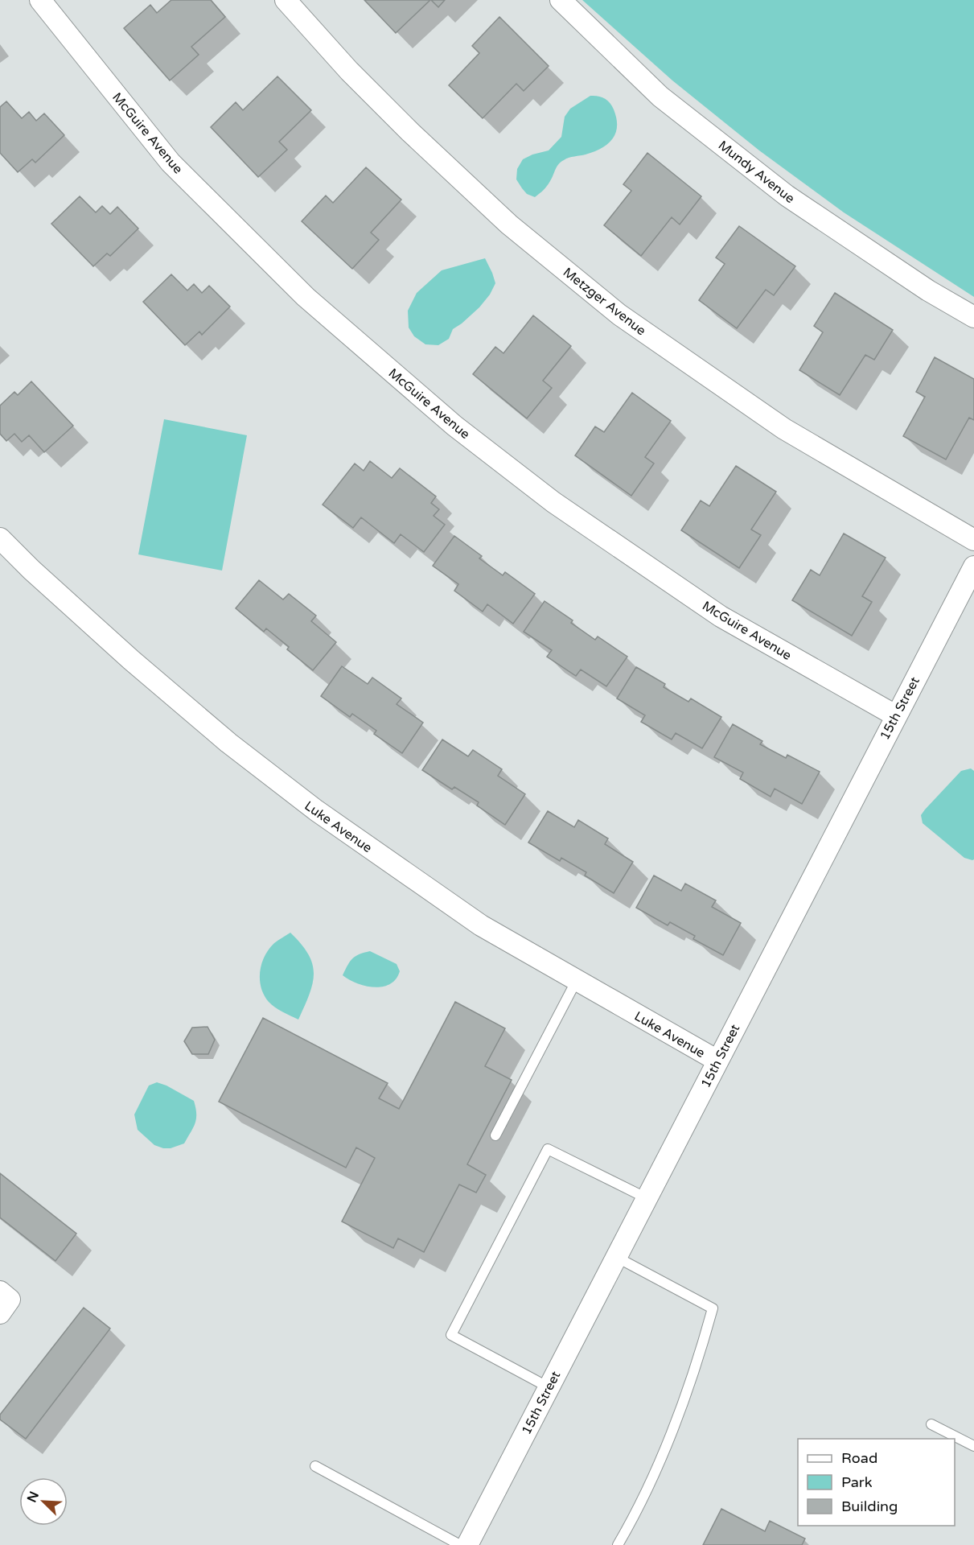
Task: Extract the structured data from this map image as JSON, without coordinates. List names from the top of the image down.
{
  "streets": {
    "street": [
      "McGuire Avenue",
      "Mundy Avenue",
      "Metzger Avenue",
      "15th Street",
      "Luke Avenue"
    ]
  },
  "crossings": [
    ["McGuire Avenue", "15th Street"],
    ["15th Street", "Luke Avenue"]
  ],
  "legend": ["Road", "Park", "Building"],
  "north": "top left"
}
